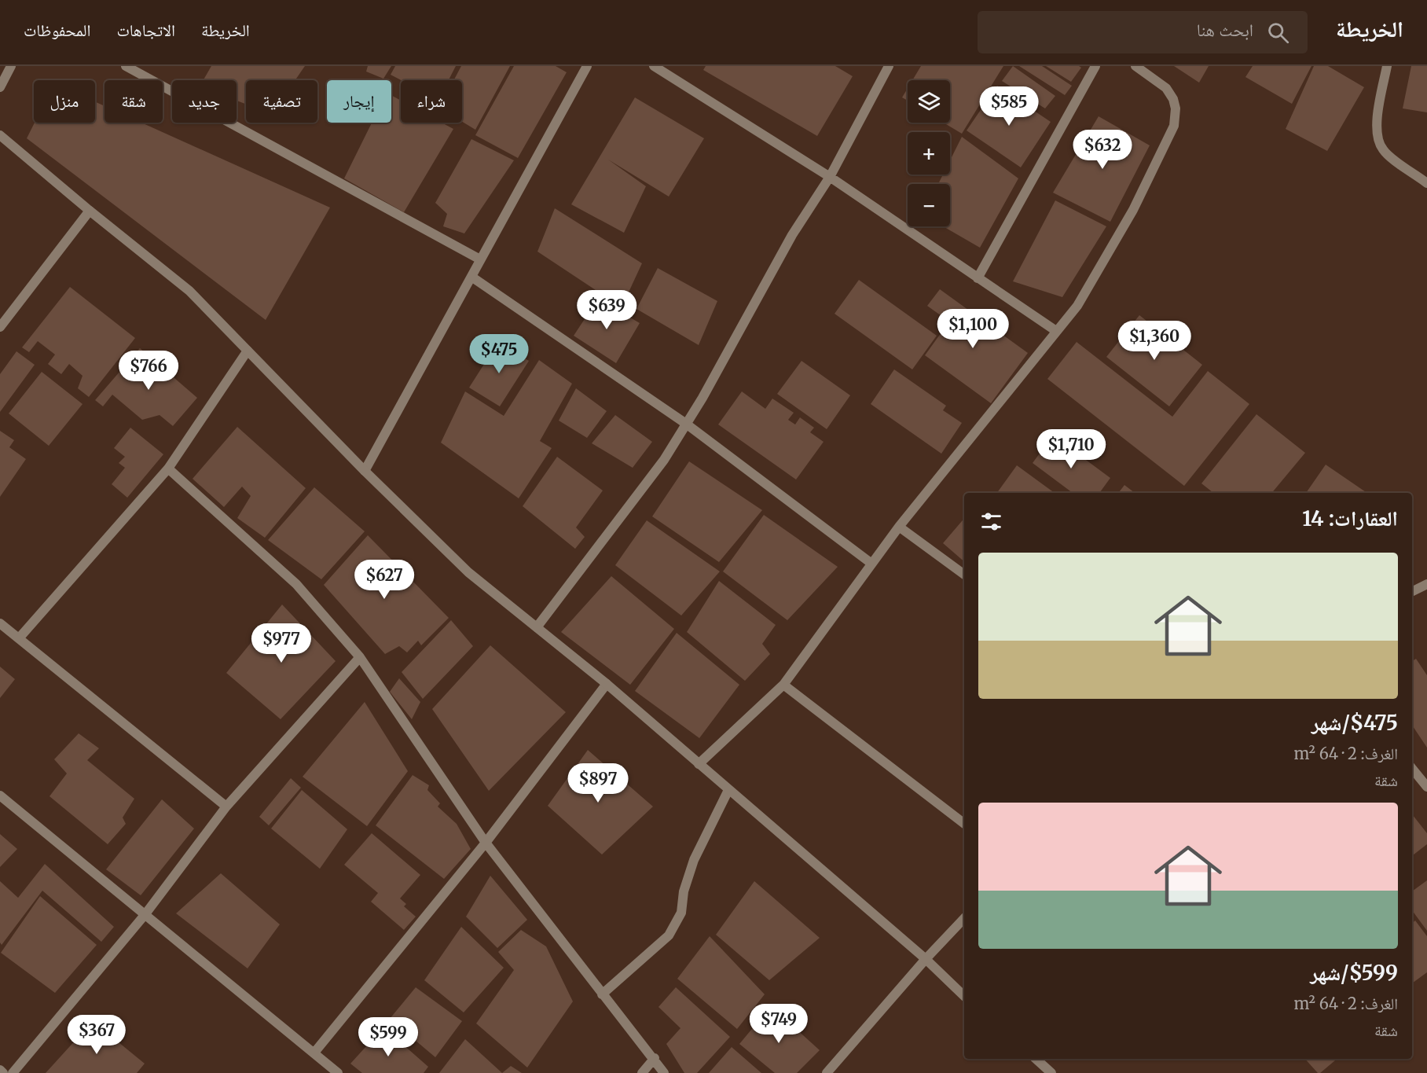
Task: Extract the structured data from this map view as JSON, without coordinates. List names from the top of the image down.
{
  "page": {
    "header": "الخريطة",
    "search": "ابحث هنا",
    "nav": ["الخريطة", "الاتجاهات", "المحفوظات"],
    "map_buttons": ["+", "−"],
    "chip": [
      "شراء",
      "إيجار",
      "تصفية",
      "جديد",
      "شقة",
      "منزل"
    ],
    "price": [
      "$585",
      "$632",
      "$639",
      "$1,100",
      "$1,360",
      "$475",
      "$766",
      "$1,710",
      "$627",
      "$977",
      "$897",
      "$749",
      "$367",
      "$599"
    ],
    "heading": "العقارات: 14",
    "list": [
      {
        "name": "$475/شهر",
        "note": "الغرف: 2 · 64 m² · شقة"
      },
      {
        "name": "$599/شهر",
        "note": "الغرف: 2 · 64 m² · شقة"
      }
    ]
  }
}
